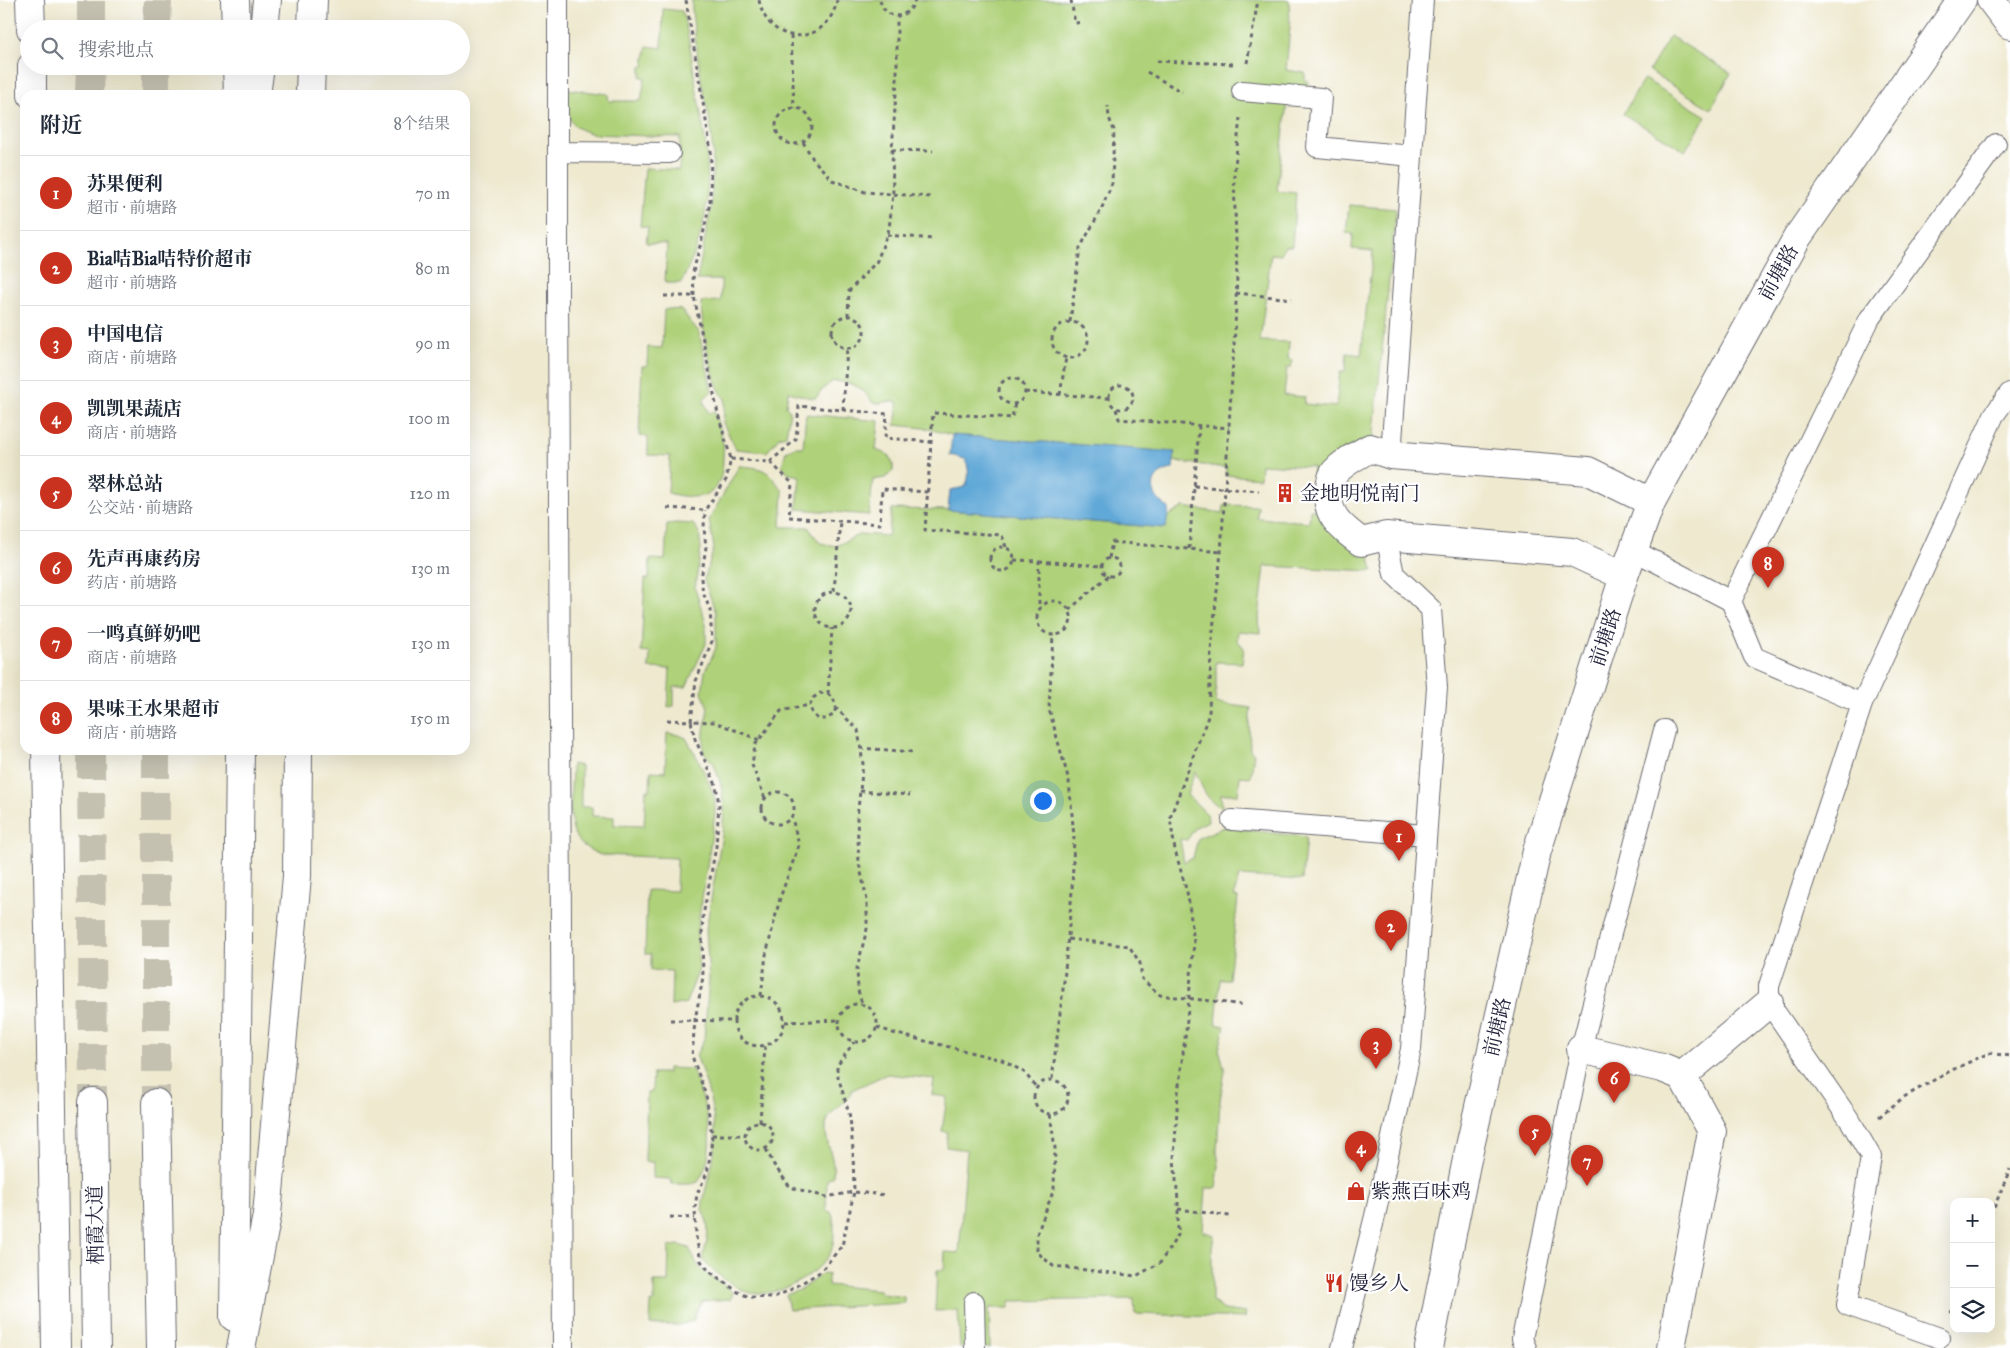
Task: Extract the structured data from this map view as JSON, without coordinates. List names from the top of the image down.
{
  "streets": {
    "street": ["前塘路", "栖霞大道"]
  },
  "places": {
    "building": ["金地明悦南门"],
    "shop": ["紫燕百味鸡"],
    "restaurant": ["馒乡人"]
  },
  "page": {
    "search": "搜索地点",
    "heading": ["附近", "8个结果"],
    "list": [
      {
        "mark": "1",
        "name": "苏果便利",
        "note": "超市 · 前塘路",
        "value": "70 m"
      },
      {
        "mark": "2",
        "name": "Bia咭Bia咭特价超市",
        "note": "超市 · 前塘路",
        "value": "80 m"
      },
      {
        "mark": "3",
        "name": "中国电信",
        "note": "商店 · 前塘路",
        "value": "90 m"
      },
      {
        "mark": "4",
        "name": "凯凯果蔬店",
        "note": "商店 · 前塘路",
        "value": "100 m"
      },
      {
        "mark": "5",
        "name": "翠林总站",
        "note": "公交站 · 前塘路",
        "value": "120 m"
      },
      {
        "mark": "6",
        "name": "先声再康药房",
        "note": "药店 · 前塘路",
        "value": "130 m"
      },
      {
        "mark": "7",
        "name": "一鸣真鲜奶吧",
        "note": "商店 · 前塘路",
        "value": "130 m"
      },
      {
        "mark": "8",
        "name": "果味王水果超市",
        "note": "商店 · 前塘路",
        "value": "150 m"
      }
    ],
    "pins": [
      "8",
      "1",
      "2",
      "3",
      "6",
      "5",
      "4",
      "7"
    ],
    "map_buttons": ["+", "−"]
  }
}
